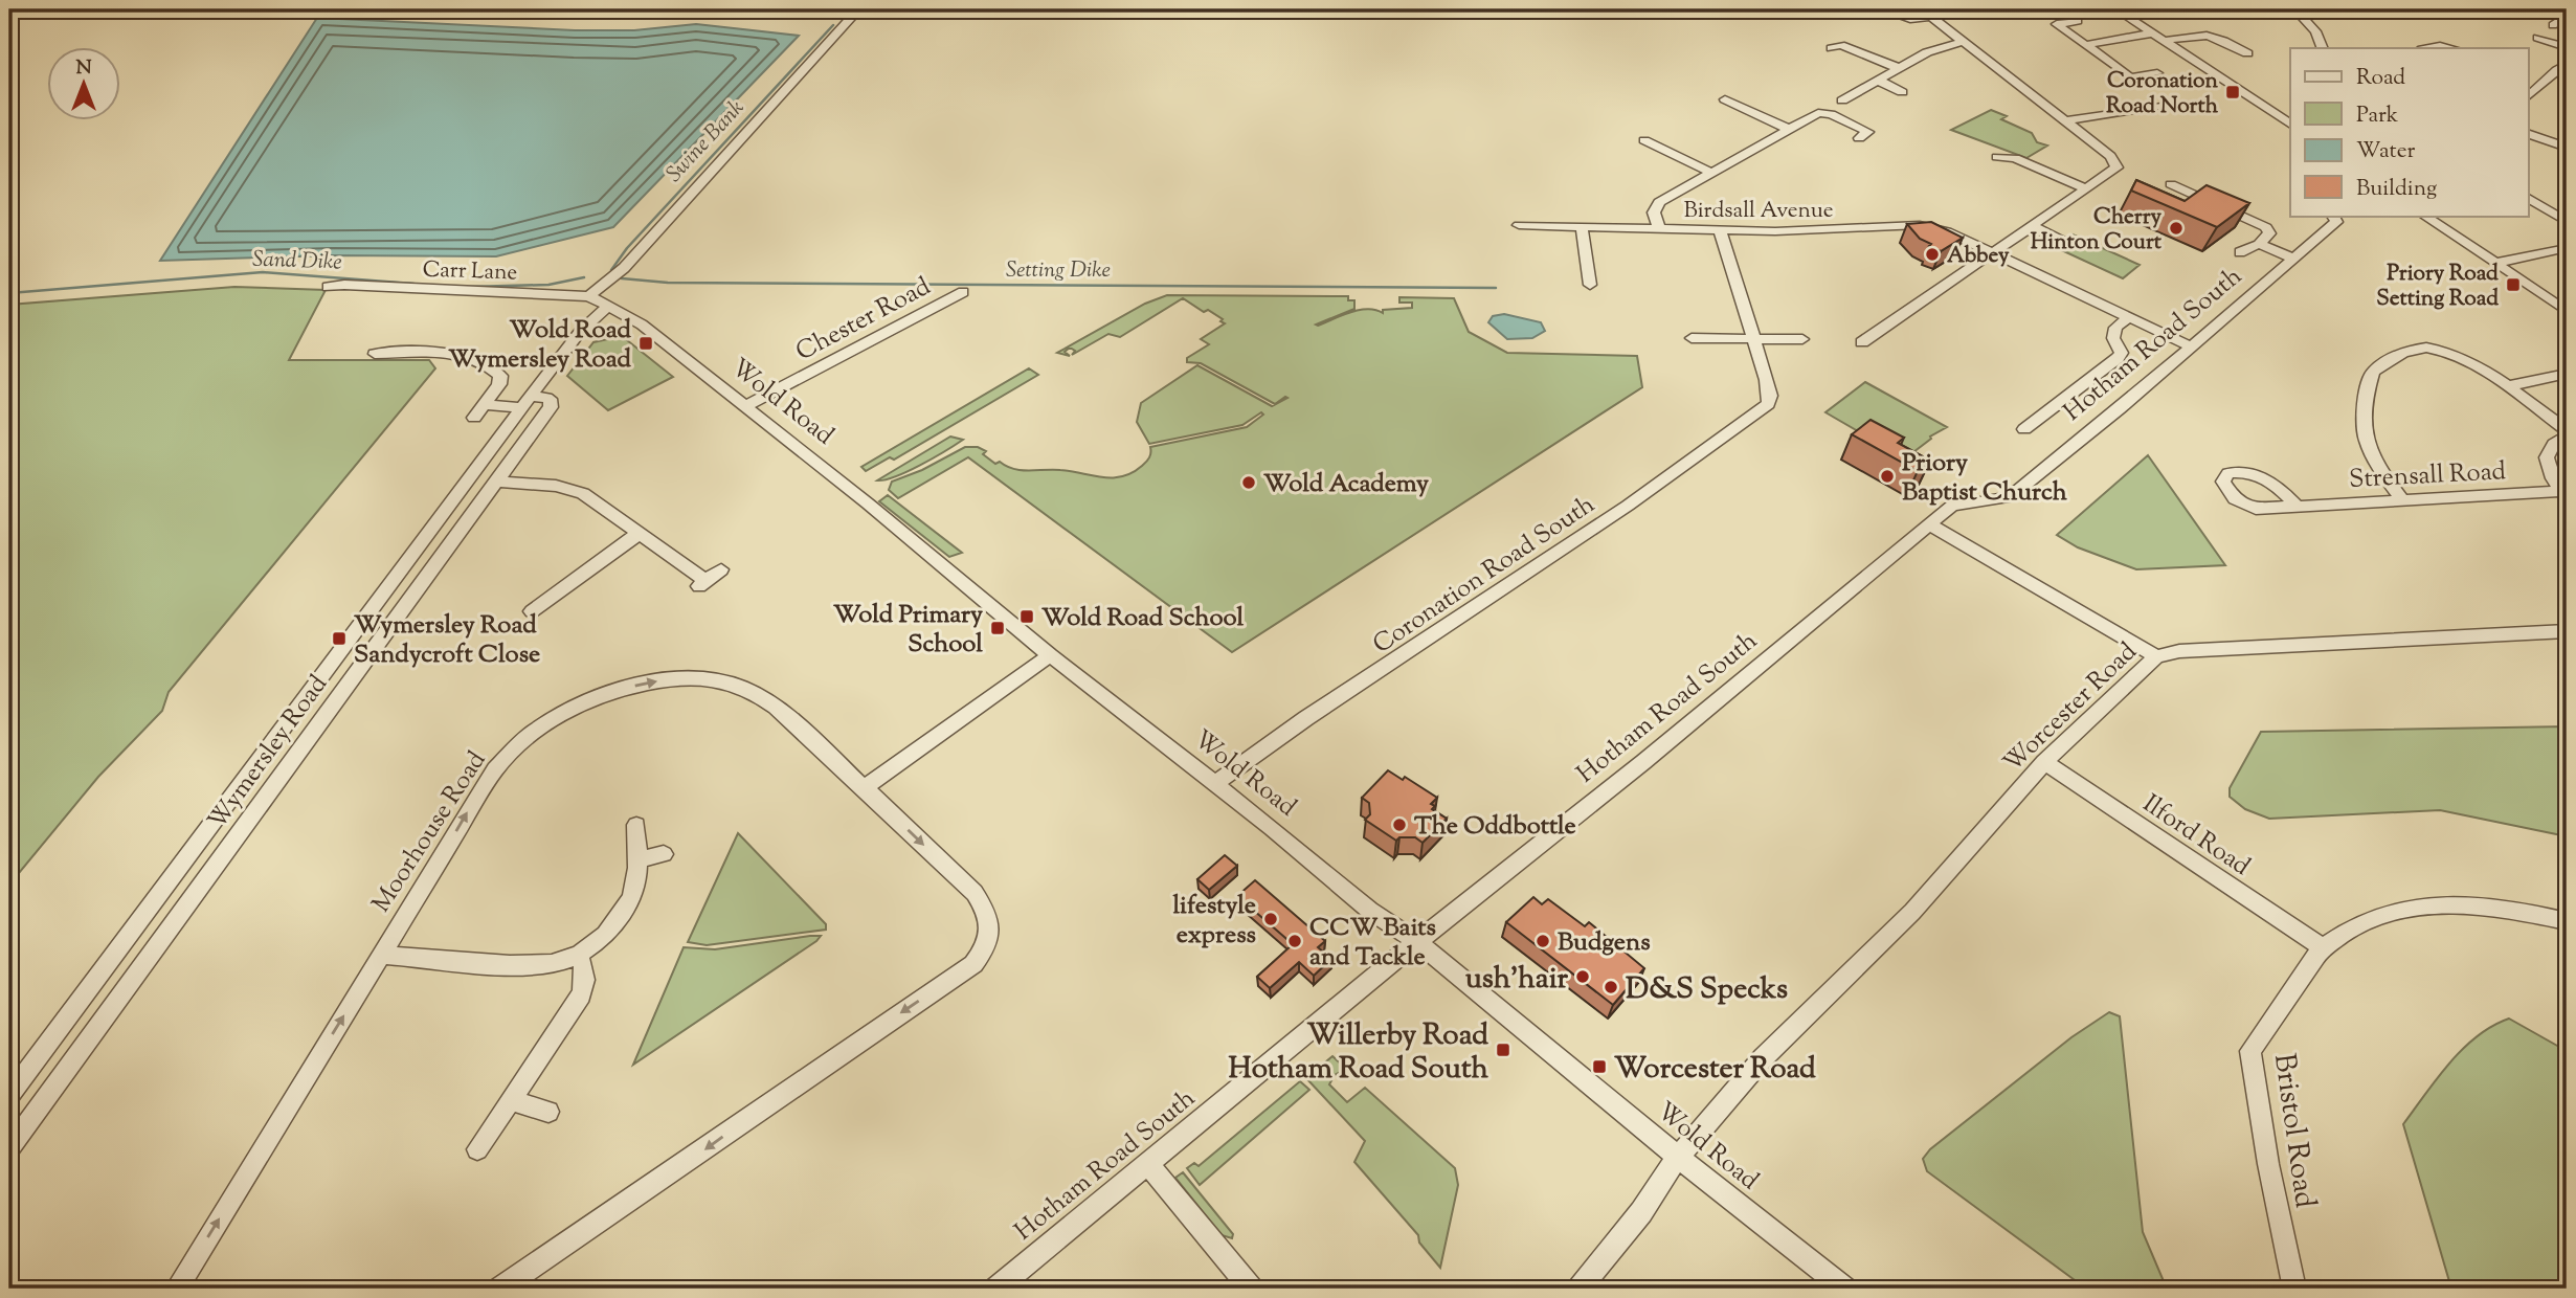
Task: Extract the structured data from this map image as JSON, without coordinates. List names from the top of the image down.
{
  "streets": {
    "street": [
      "Birdsall Avenue",
      "Carr Lane",
      "Chester Road",
      "Hotham Road South",
      "Wold Road",
      "Strensall Road",
      "Coronation Road South",
      "Worcester Road",
      "Wymersley Road",
      "Moorhouse Road",
      "Ilford Road",
      "Bristol Road"
    ]
  },
  "crossings": [
    ["Birdsall Avenue", "Hotham Road South"],
    ["Carr Lane", "Wold Road"],
    ["Carr Lane", "Wymersley Road"],
    ["Chester Road", "Wold Road"],
    ["Hotham Road South", "Wold Road"],
    ["Wold Road", "Coronation Road South"],
    ["Wold Road", "Worcester Road"],
    ["Wold Road", "Wymersley Road"],
    ["Worcester Road", "Ilford Road"],
    ["Ilford Road", "Bristol Road"]
  ],
  "water": ["Swine Bank", "Sand Dike", "Setting Dike"],
  "places": {
    "transit": [
      "Coronation Road North",
      "Priory Road Setting Road",
      "Wold Road Wymersley Road",
      "Wold Road School",
      "Wold Primary School",
      "Wymersley Road Sandycroft Close",
      "Willerby Road Hotham Road South",
      "Worcester Road"
    ],
    "other": [
      "Cherry Hinton Court",
      "Abbey",
      "Priory Baptist Church",
      "Wold Academy",
      "The Oddbottle",
      "lifestyle express",
      "CCW Baits and Tackle",
      "Budgens",
      "ush'hair",
      "D&S Specks"
    ]
  },
  "legend": [
    "Road",
    "Park",
    "Water",
    "Building"
  ],
  "north": "top"
}
